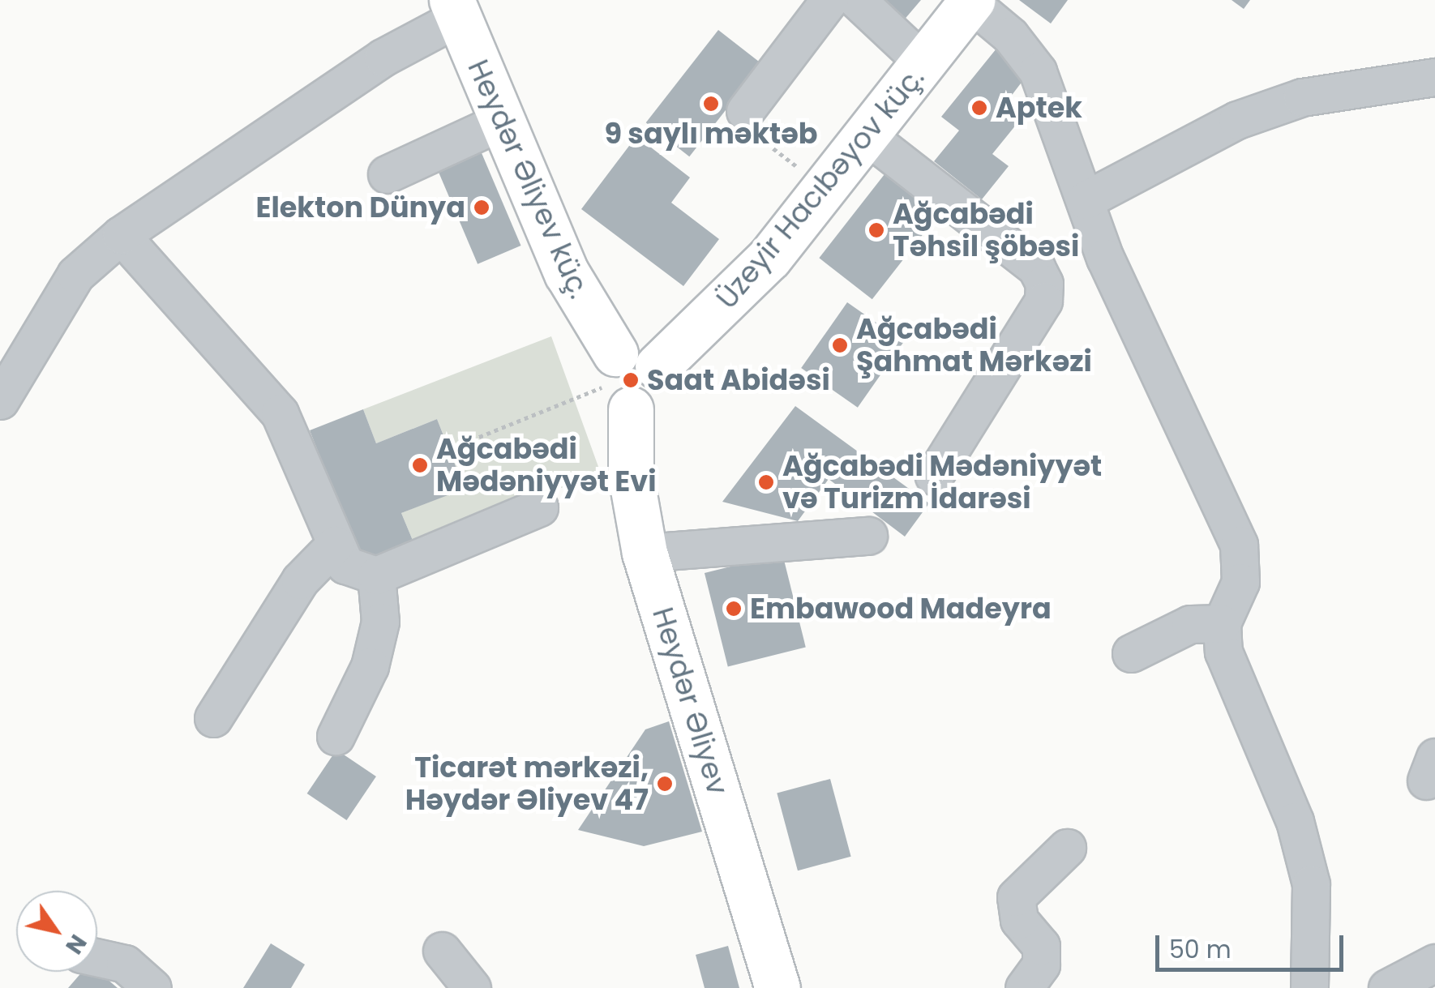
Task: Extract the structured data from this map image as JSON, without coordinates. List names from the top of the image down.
{
  "streets": {
    "main road": ["Heydər Əliyev küç.", "Üzeyir Hacıbəyov küç.", "Heydər Əliyev"]
  },
  "crossings": [
    ["Heydər Əliyev küç.", "Üzeyir Hacıbəyov küç."],
    ["Heydər Əliyev küç.", "Heydər Əliyev"],
    ["Üzeyir Hacıbəyov küç.", "Heydər Əliyev"]
  ],
  "places": [
    "9 saylı məktəb",
    "Aptek",
    "Elekton Dünya",
    "Ağcabədi Təhsil şöbəsi",
    "Ağcabədi Şahmat Mərkəzi",
    "Saat Abidəsi",
    "Ağcabədi Mədəniyyət Evi",
    "Ağcabədi Mədəniyyət və Turizm İdarəsi",
    "Embawood Madeyra",
    "Ticarət mərkəzi, Həydər Əliyev 47"
  ],
  "scale_bar": "50 m",
  "north": "bottom right"
}
